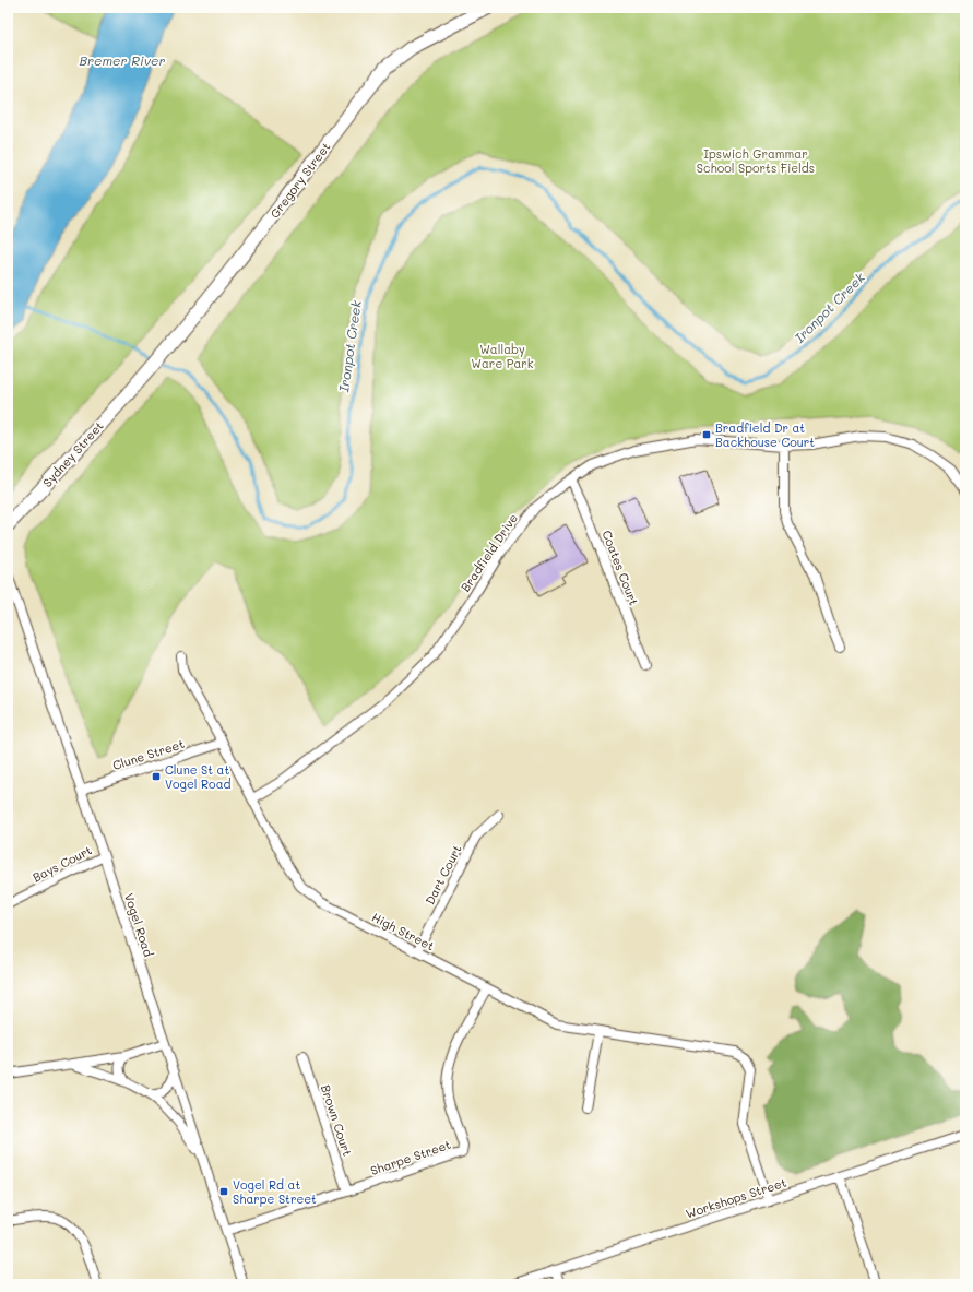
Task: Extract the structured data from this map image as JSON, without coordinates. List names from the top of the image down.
{
  "streets": {
    "main road": ["Gregory Street", "Sydney Street"],
    "street": [
      "Bradfield Drive",
      "Coates Court",
      "Clune Street",
      "Bays Court",
      "Dart Court",
      "Vogel Road",
      "High Street",
      "Brown Court",
      "Sharpe Street",
      "Workshops Street"
    ]
  },
  "crossings": [
    ["Gregory Street", "Sydney Street"],
    ["Bradfield Drive", "Coates Court"],
    ["Bradfield Drive", "High Street"],
    ["Clune Street", "Vogel Road"],
    ["Clune Street", "High Street"],
    ["Bays Court", "Vogel Road"],
    ["Dart Court", "High Street"],
    ["Vogel Road", "Sharpe Street"],
    ["High Street", "Sharpe Street"],
    ["High Street", "Workshops Street"],
    ["Brown Court", "Sharpe Street"]
  ],
  "water": ["Bremer River", "Ironpot Creek"],
  "parks": ["Ipswich Grammar School Sports Fields", "Wallaby Ware Park"],
  "places": {
    "transit": ["Bradfield Dr at Backhouse Court", "Clune St at Vogel Road", "Vogel Rd at Sharpe Street"]
  }
}
